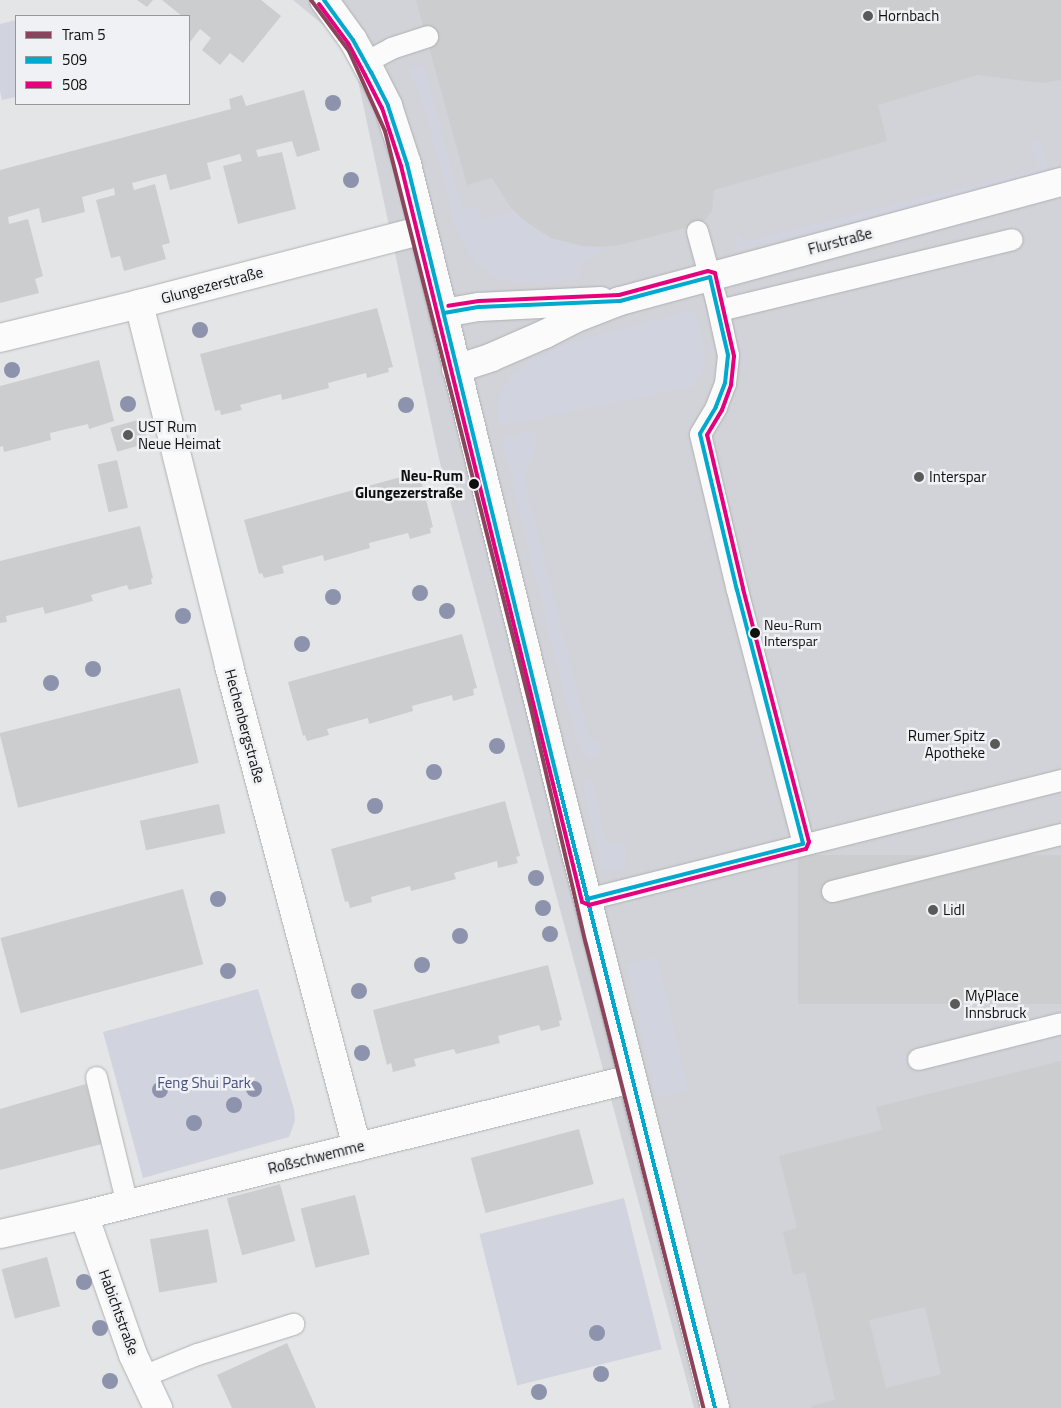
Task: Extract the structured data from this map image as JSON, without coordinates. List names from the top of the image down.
{
  "streets": {
    "street": [
      "Flurstraße",
      "Glungezerstraße",
      "Hechenbergstraße",
      "Roßschwemme",
      "Habichtstraße"
    ]
  },
  "crossings": [
    ["Glungezerstraße", "Hechenbergstraße"],
    ["Hechenbergstraße", "Roßschwemme"],
    ["Roßschwemme", "Habichtstraße"]
  ],
  "parks": ["Feng Shui Park"],
  "places": [
    "Hornbach",
    "UST Rum Neue Heimat",
    "Interspar",
    "Neu-Rum Glungezerstraße",
    "Neu-Rum Interspar",
    "Rumer Spitz Apotheke",
    "Lidl",
    "MyPlace Innsbruck"
  ],
  "lines": ["tram line 5", "transit line 509", "transit line 508"],
  "legend": ["Tram 5", "509", "508"]
}
